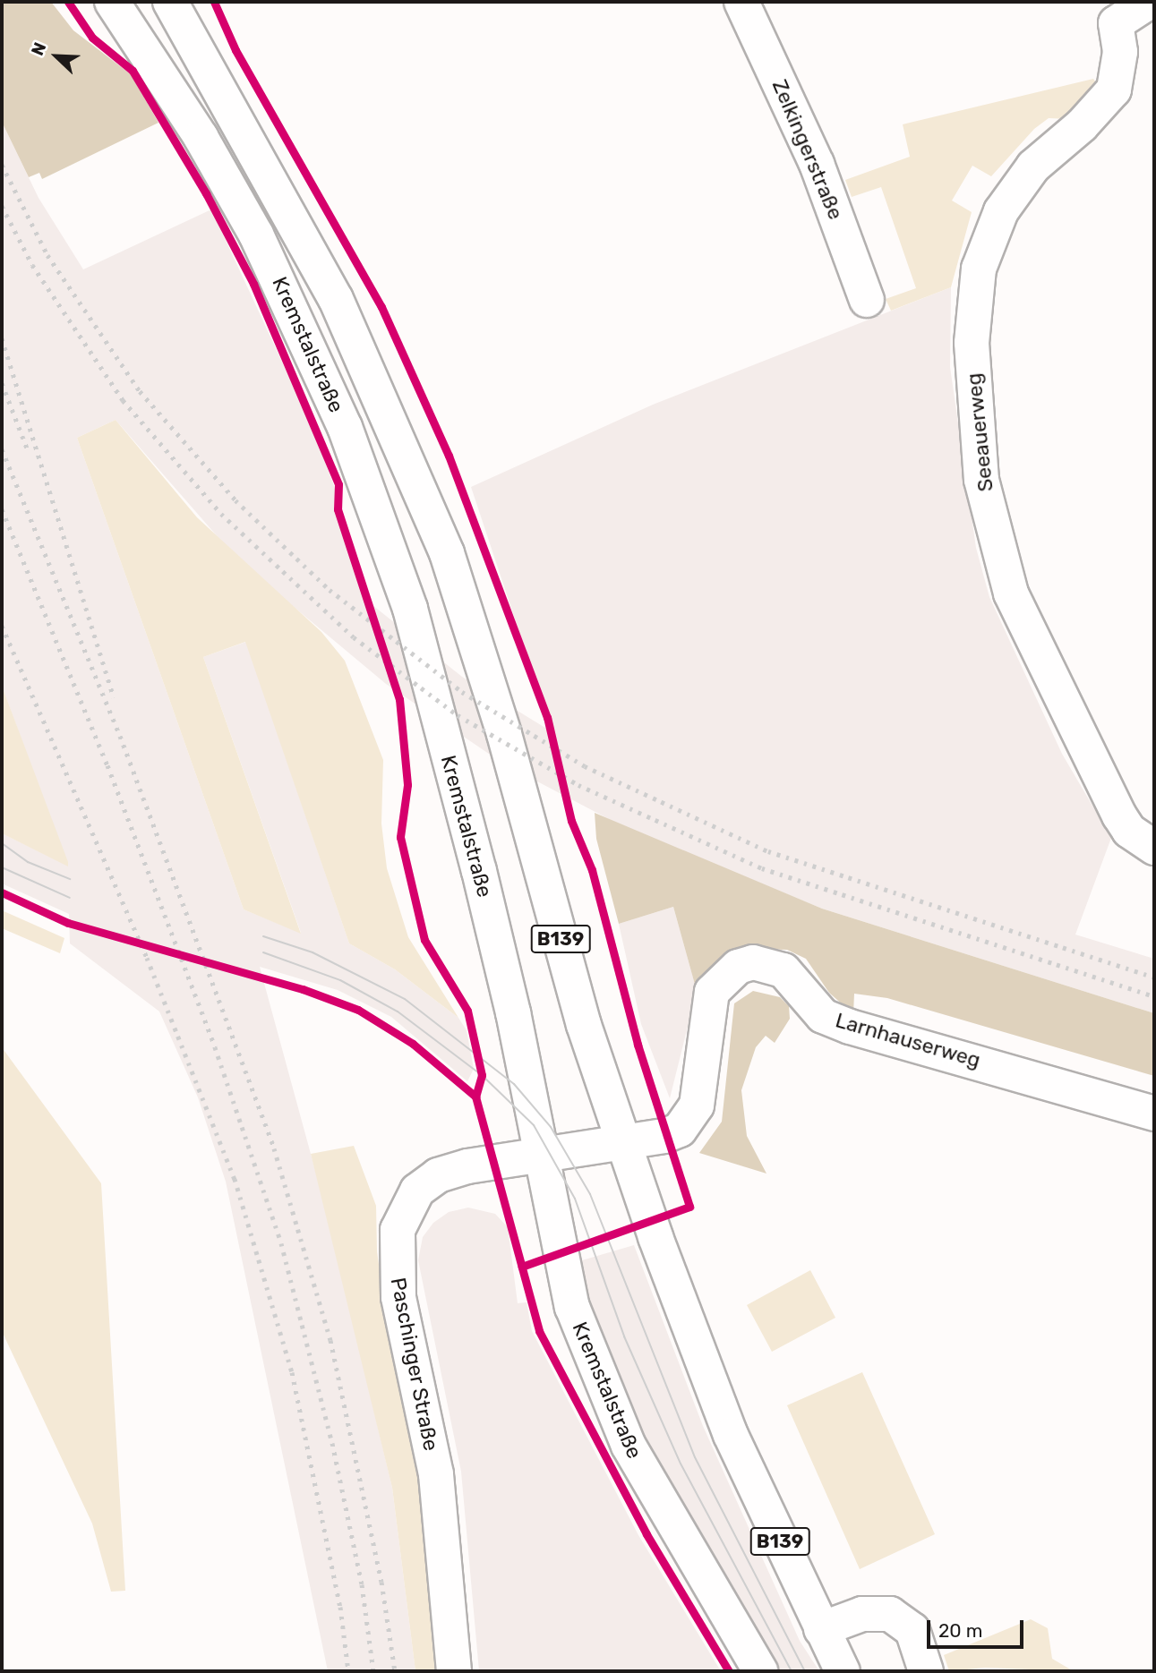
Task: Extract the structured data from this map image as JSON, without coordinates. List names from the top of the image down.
{
  "streets": {
    "main road": [
      "Zelkingerstraße",
      "Kremstalstraße",
      "Seeauerweg",
      "B139",
      "Larnhauserweg",
      "Paschinger Straße"
    ]
  },
  "crossings": [
    ["Kremstalstraße", "Larnhauserweg"],
    ["Kremstalstraße", "Paschinger Straße"],
    ["Larnhauserweg", "Paschinger Straße"]
  ],
  "scale_bar": "20 m",
  "north": "top left"
}
